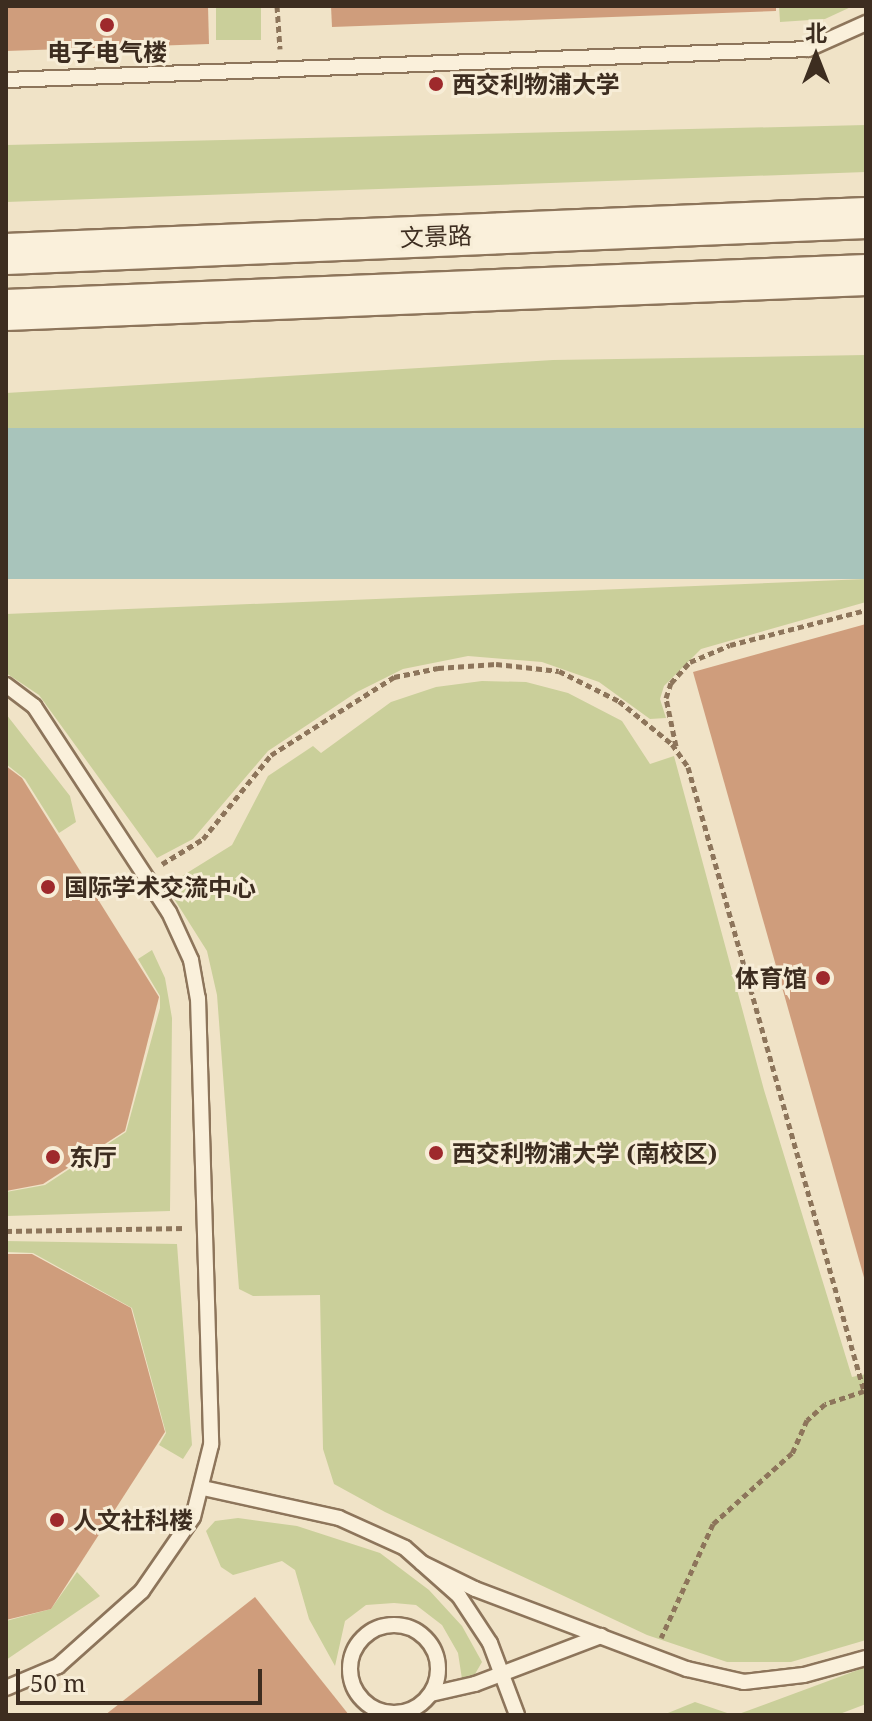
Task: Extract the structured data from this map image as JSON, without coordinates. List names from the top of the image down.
{
  "streets": {
    "main road": ["文景路"]
  },
  "places": [
    "电子电气楼",
    "西交利物浦大学",
    "国际学术交流中心",
    "体育馆",
    "西交利物浦大学 (南校区)",
    "东厅",
    "人文社科楼"
  ],
  "scale_bar": "50 m",
  "north": "top"
}
